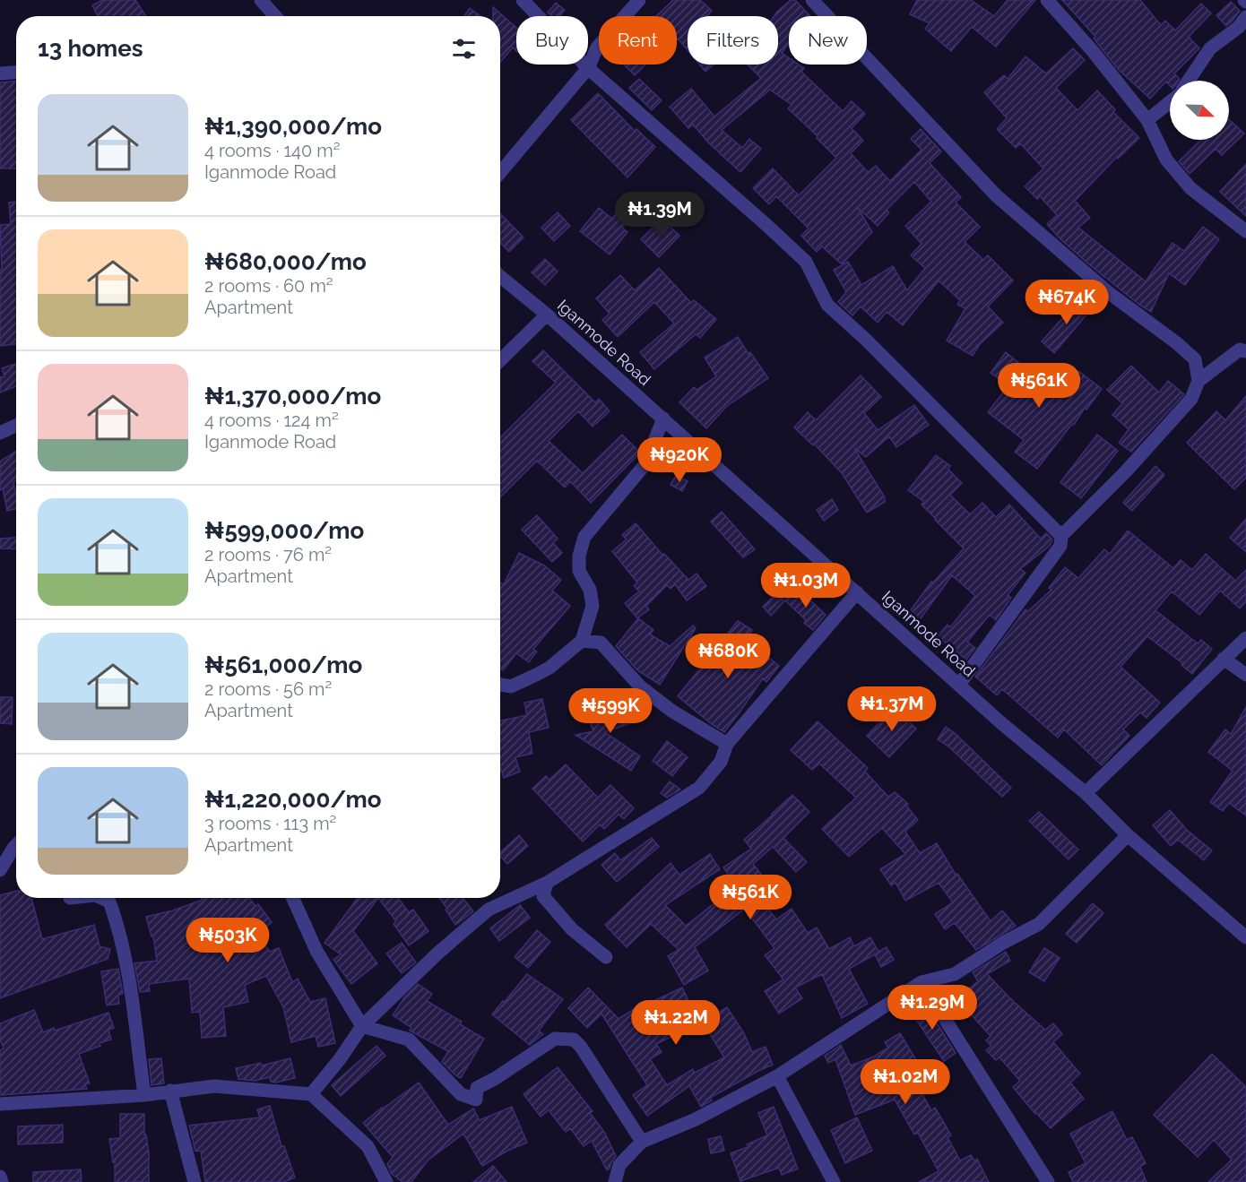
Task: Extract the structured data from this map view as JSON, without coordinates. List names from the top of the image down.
{
  "streets": {
    "street": ["Iganmode Road"]
  },
  "north": "bottom right",
  "page": {
    "chip": [
      "Buy",
      "Rent",
      "Filters",
      "New"
    ],
    "heading": "13 homes",
    "list": [
      {
        "name": "₦1,390,000/mo",
        "note": "4 rooms · 140 m² · Iganmode Road"
      },
      {
        "name": "₦680,000/mo",
        "note": "2 rooms · 60 m² · Apartment"
      },
      {
        "name": "₦1,370,000/mo",
        "note": "4 rooms · 124 m² · Iganmode Road"
      },
      {
        "name": "₦599,000/mo",
        "note": "2 rooms · 76 m² · Apartment"
      },
      {
        "name": "₦561,000/mo",
        "note": "2 rooms · 56 m² · Apartment"
      },
      {
        "name": "₦1,220,000/mo",
        "note": "3 rooms · 113 m² · Apartment"
      }
    ],
    "price": [
      "₦1.39M",
      "₦674K",
      "₦561K",
      "₦920K",
      "₦1.03M",
      "₦680K",
      "₦1.37M",
      "₦599K",
      "₦561K",
      "₦503K",
      "₦1.29M",
      "₦1.22M",
      "₦1.02M"
    ]
  }
}
